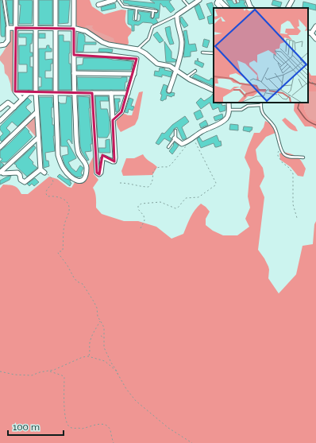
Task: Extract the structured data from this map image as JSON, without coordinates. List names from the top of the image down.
{
  "scale_bar": "100 m"
}
